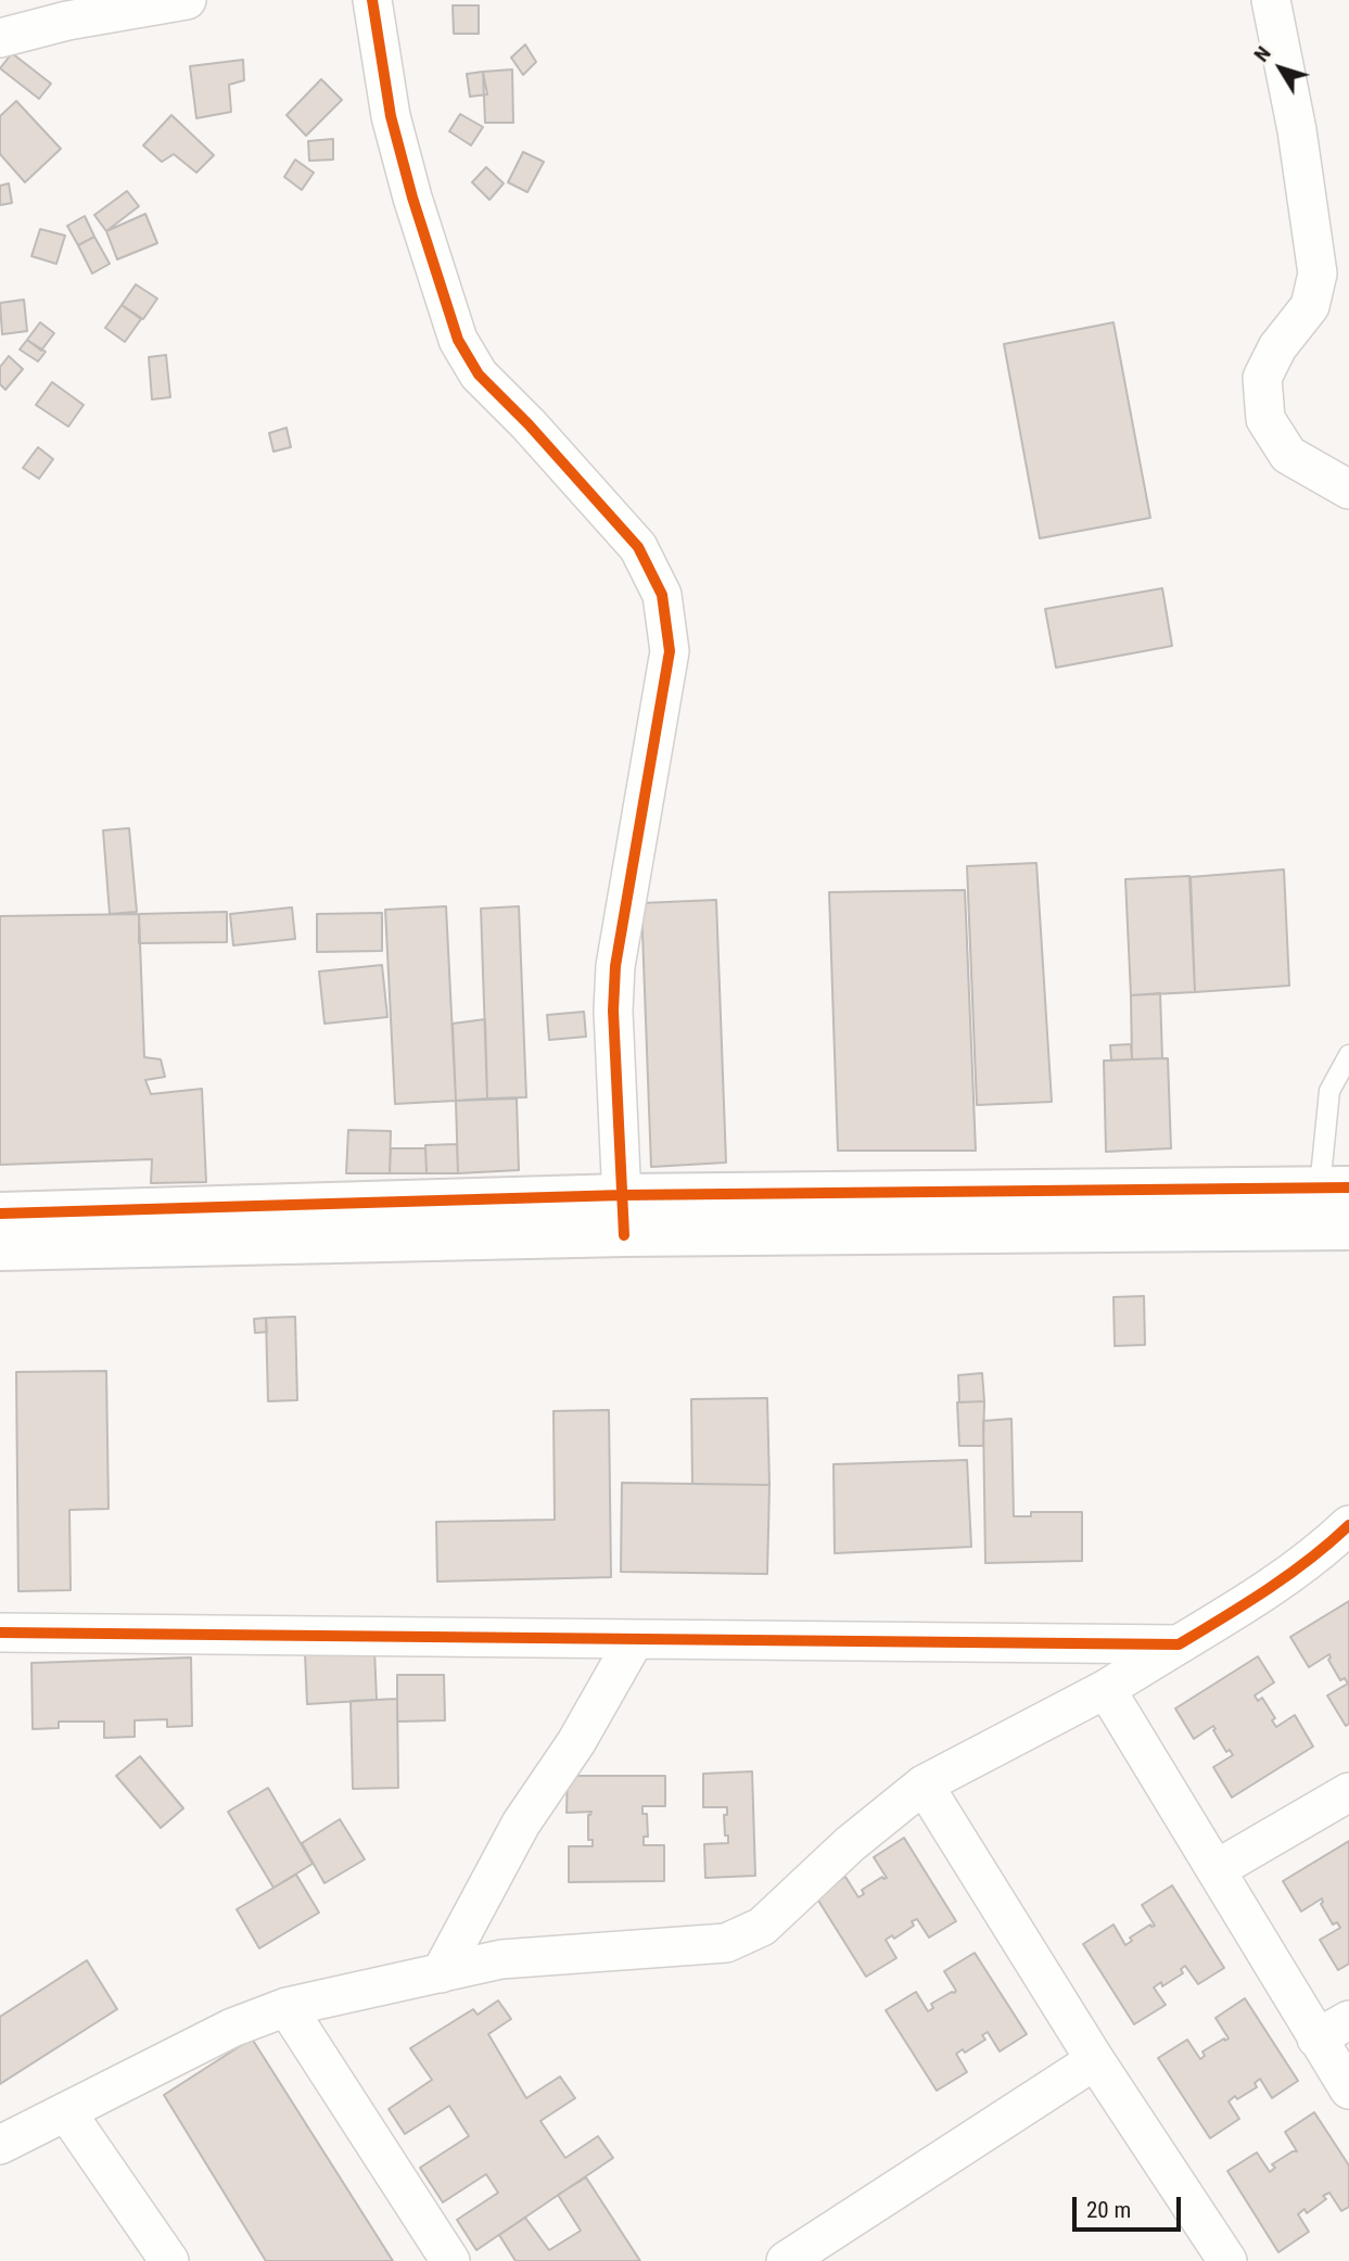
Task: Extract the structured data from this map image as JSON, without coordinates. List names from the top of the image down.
{
  "scale_bar": "20 m",
  "north": "top left"
}
